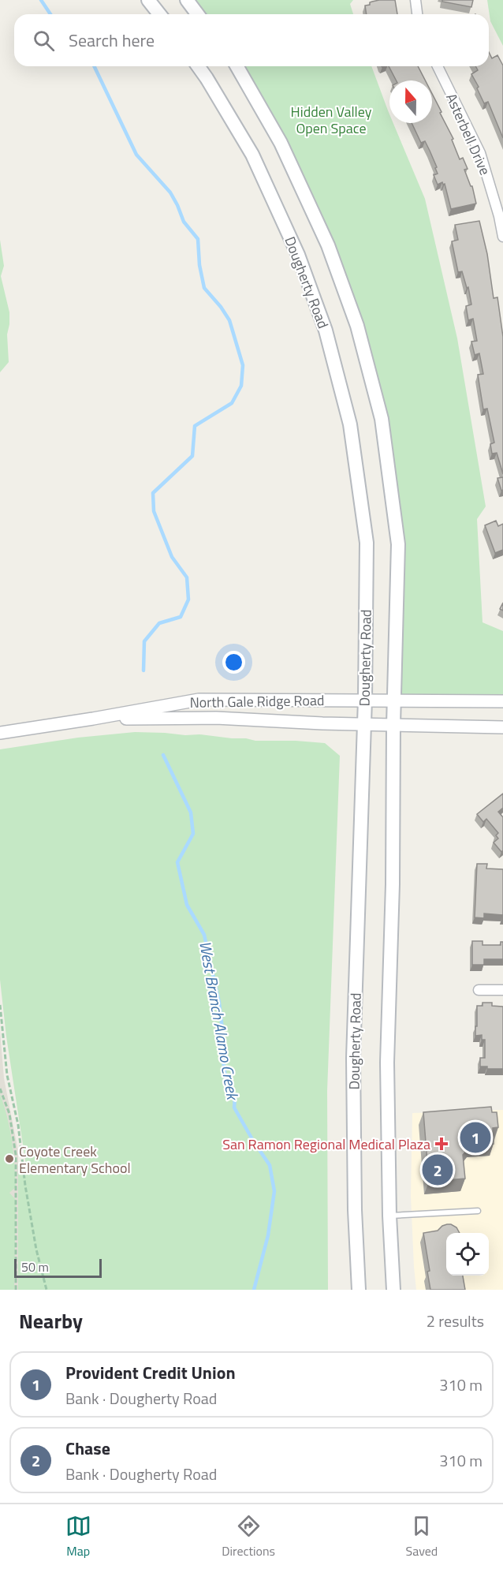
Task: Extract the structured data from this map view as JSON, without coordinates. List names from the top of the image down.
{
  "streets": {
    "main road": ["Dougherty Road"],
    "street": ["Asterbell Drive", "North Gale Ridge Road"]
  },
  "crossings": [
    ["Dougherty Road", "North Gale Ridge Road"]
  ],
  "water": ["West Branch Alamo Creek"],
  "parks": ["Hidden Valley Open Space"],
  "places": {
    "health": ["San Ramon Regional Medical Plaza"],
    "other": ["Coyote Creek Elementary School"]
  },
  "scale_bar": "50 m",
  "north": "top",
  "page": {
    "search": "Search here",
    "pins": ["1", "2"],
    "scale": "50 m",
    "heading": ["Nearby", "2 results"],
    "list": [
      {
        "mark": "1",
        "name": "Provident Credit Union",
        "note": "Bank · Dougherty Road",
        "value": "310 m"
      },
      {
        "mark": "2",
        "name": "Chase",
        "note": "Bank · Dougherty Road",
        "value": "310 m"
      }
    ],
    "nav": ["Map", "Directions", "Saved"]
  }
}
